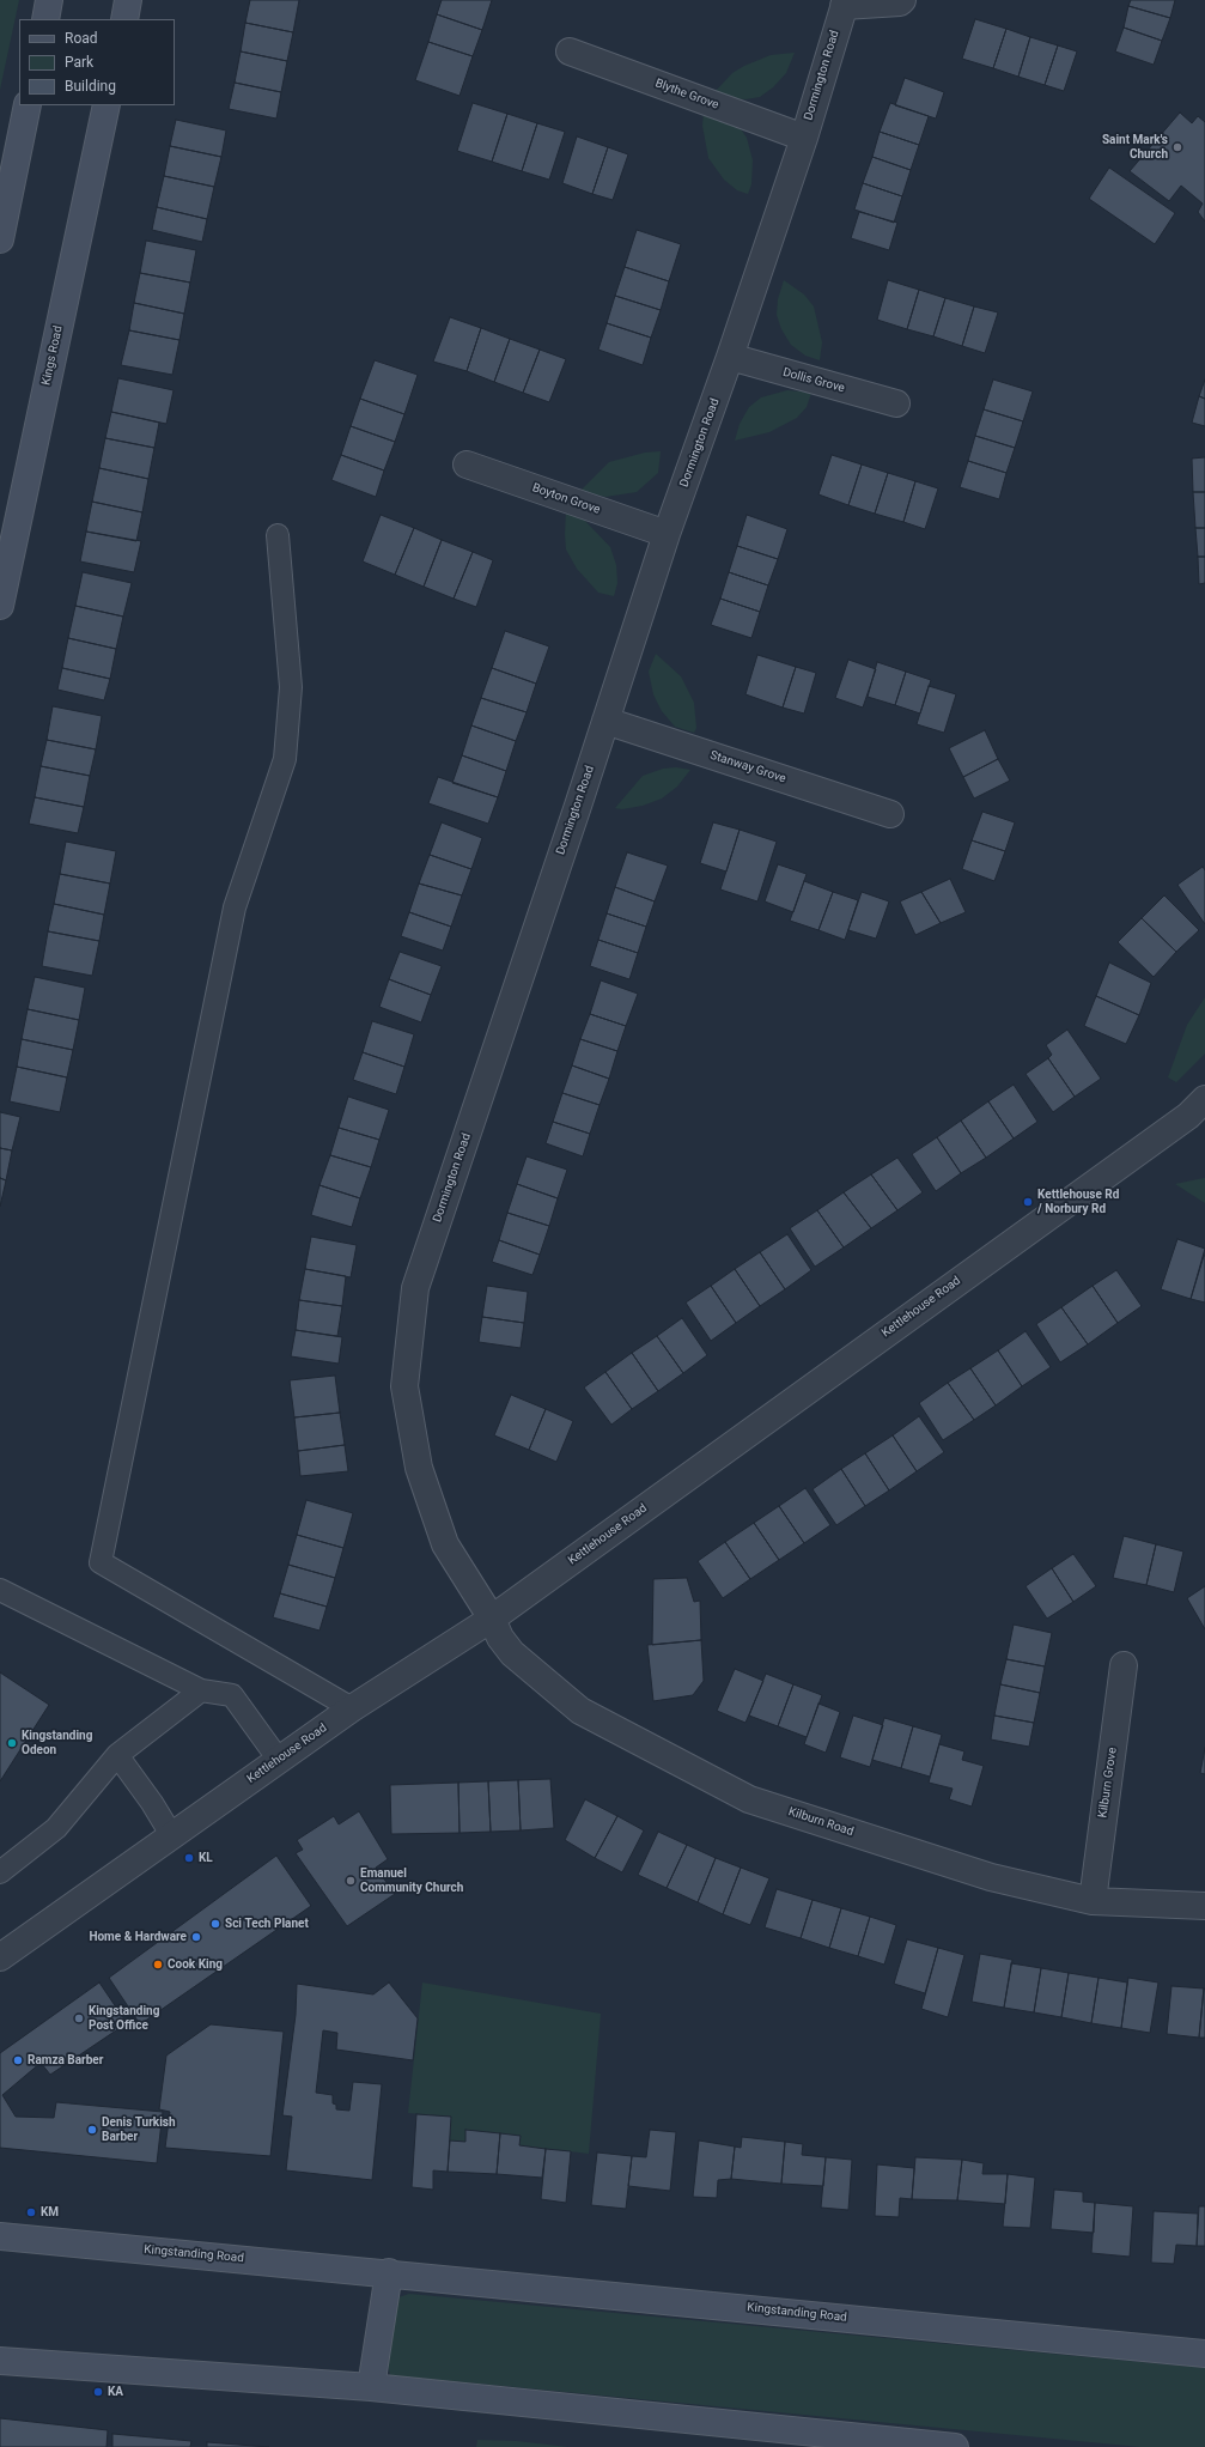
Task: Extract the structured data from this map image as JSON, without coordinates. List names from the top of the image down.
{
  "streets": {
    "main road": ["Kings Road", "Kingstanding Road"],
    "street": [
      "Dormington Road",
      "Blythe Grove",
      "Dollis Grove",
      "Boyton Grove",
      "Stanway Grove",
      "Kettlehouse Road",
      "Kilburn Grove",
      "Kilburn Road"
    ]
  },
  "crossings": [
    ["Dormington Road", "Blythe Grove"],
    ["Dormington Road", "Dollis Grove"],
    ["Dormington Road", "Boyton Grove"],
    ["Dormington Road", "Stanway Grove"],
    ["Dormington Road", "Kettlehouse Road"],
    ["Dormington Road", "Kilburn Road"],
    ["Kettlehouse Road", "Kilburn Road"],
    ["Kilburn Grove", "Kilburn Road"]
  ],
  "places": [
    "Saint Mark's Church",
    "Kettlehouse Rd / Norbury Rd",
    "Kingstanding Odeon",
    "KL",
    "Emanuel Community Church",
    "Sci Tech Planet",
    "Home & Hardware",
    "Cook King",
    "Kingstanding Post Office",
    "Ramza Barber",
    "Denis Turkish Barber",
    "KM",
    "KA"
  ],
  "legend": ["Road", "Park", "Building"]
}
